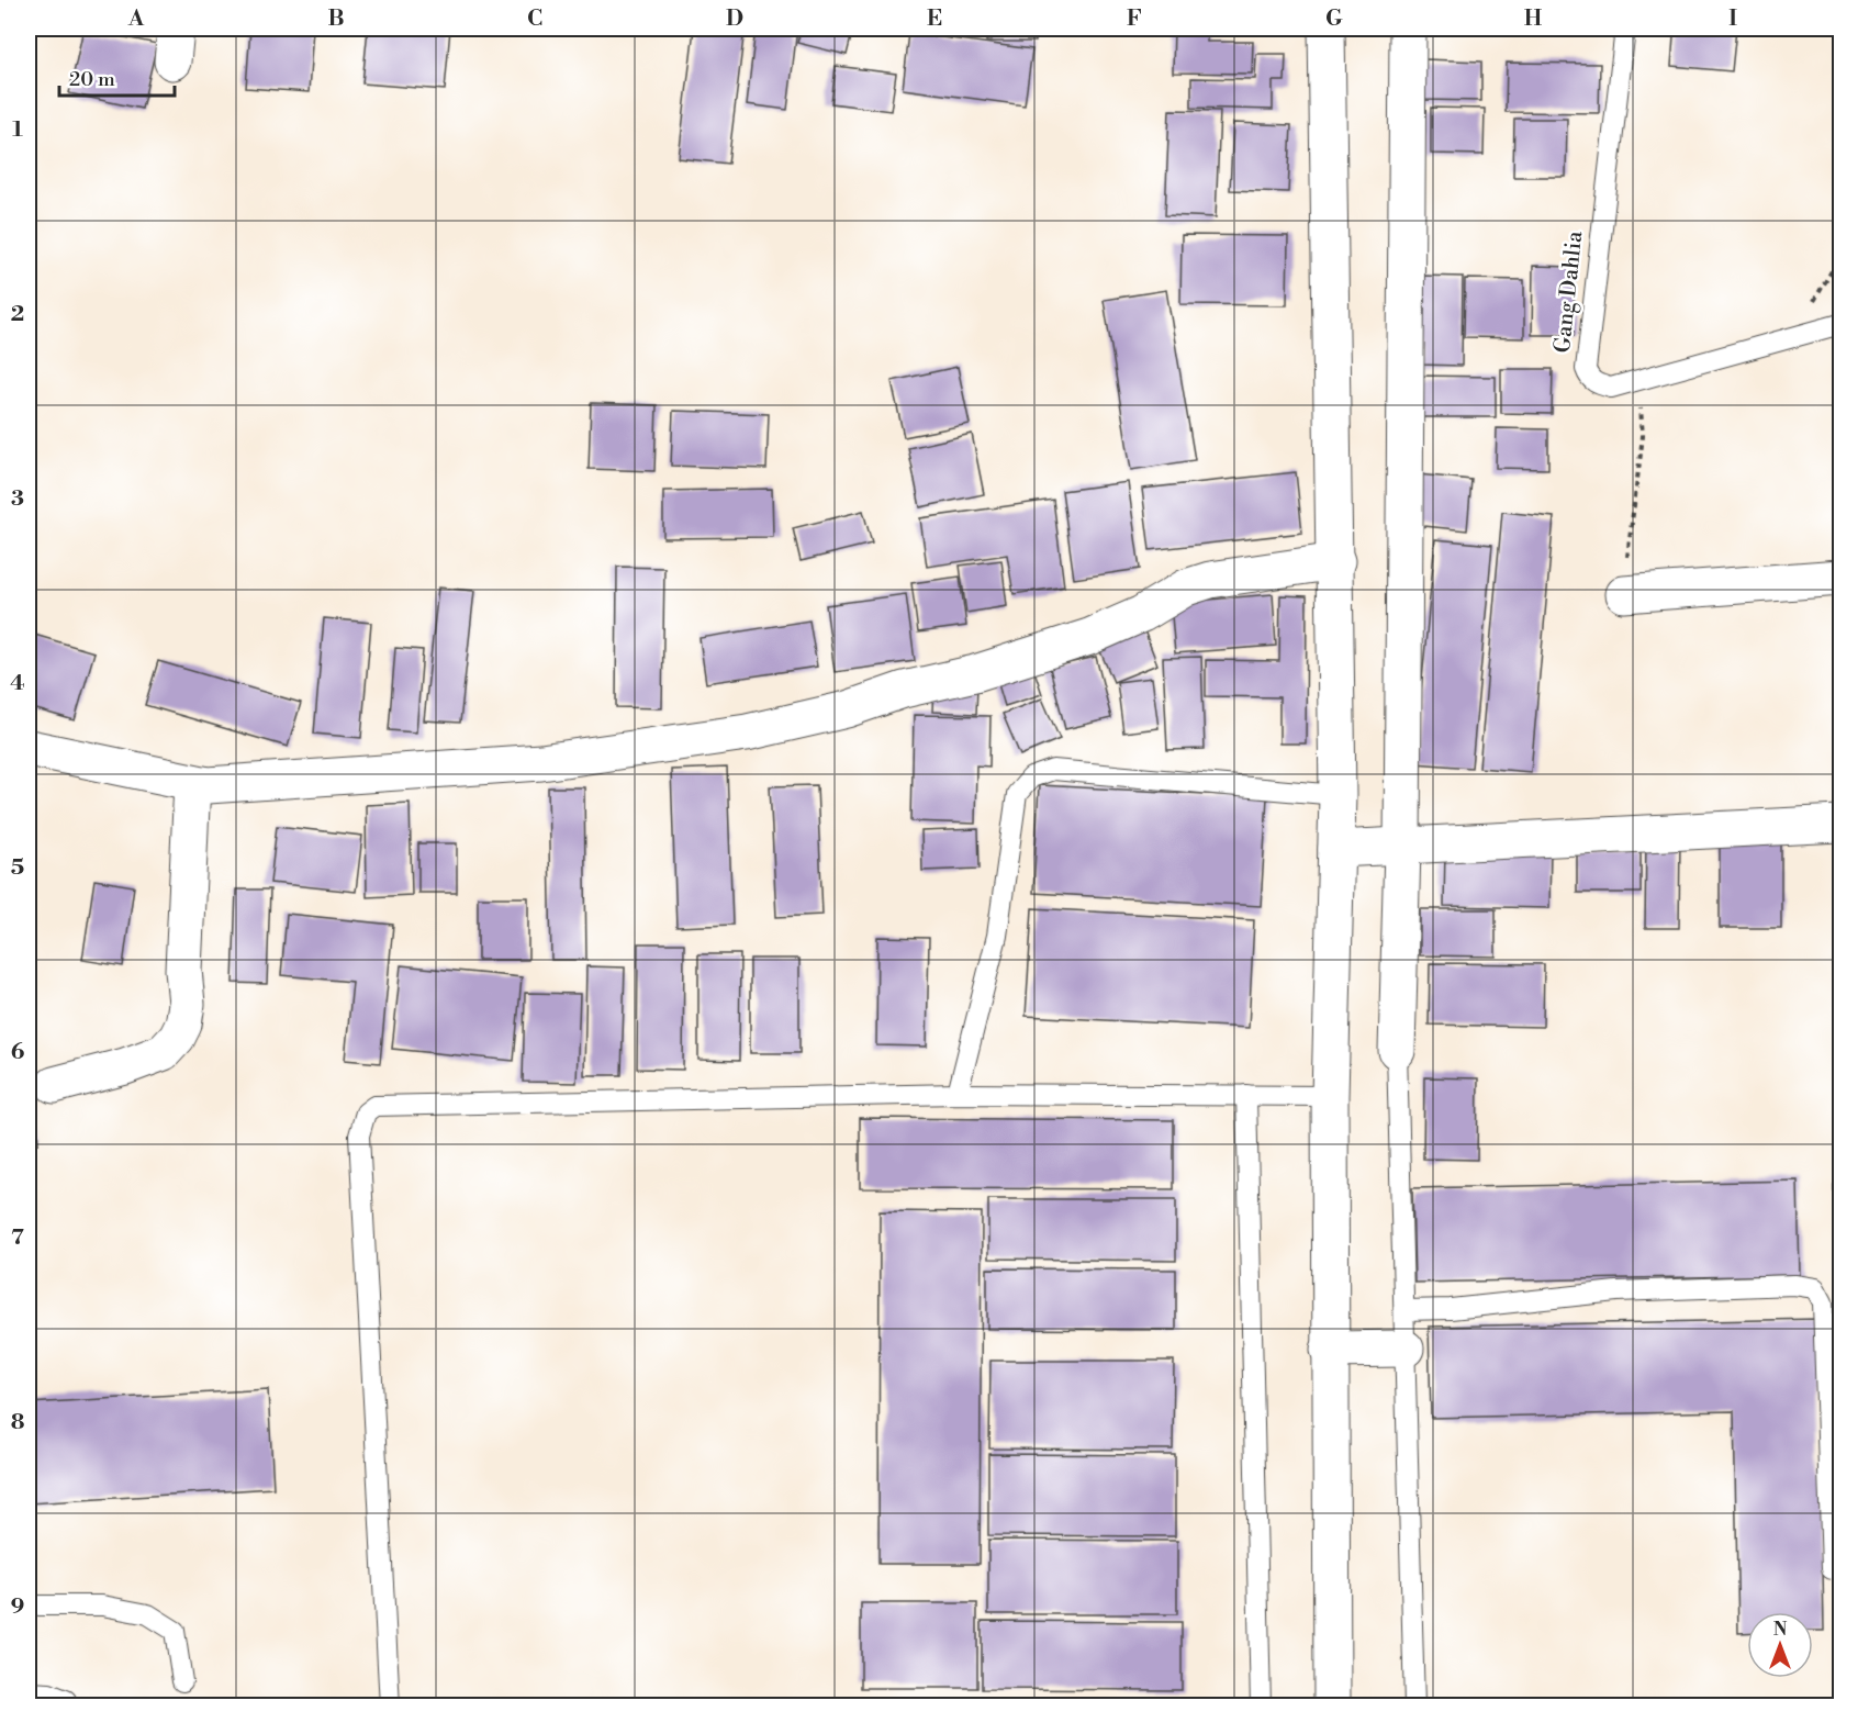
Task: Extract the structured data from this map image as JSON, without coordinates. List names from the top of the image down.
{
  "streets": {
    "lane": ["Gang Dahlia"]
  },
  "scale_bar": "20 m",
  "north": "top",
  "grid": {
    "columns": [
      "A",
      "B",
      "C",
      "D",
      "E",
      "F",
      "G",
      "H",
      "I"
    ],
    "rows": [
      "1",
      "2",
      "3",
      "4",
      "5",
      "6",
      "7",
      "8",
      "9"
    ]
  }
}
